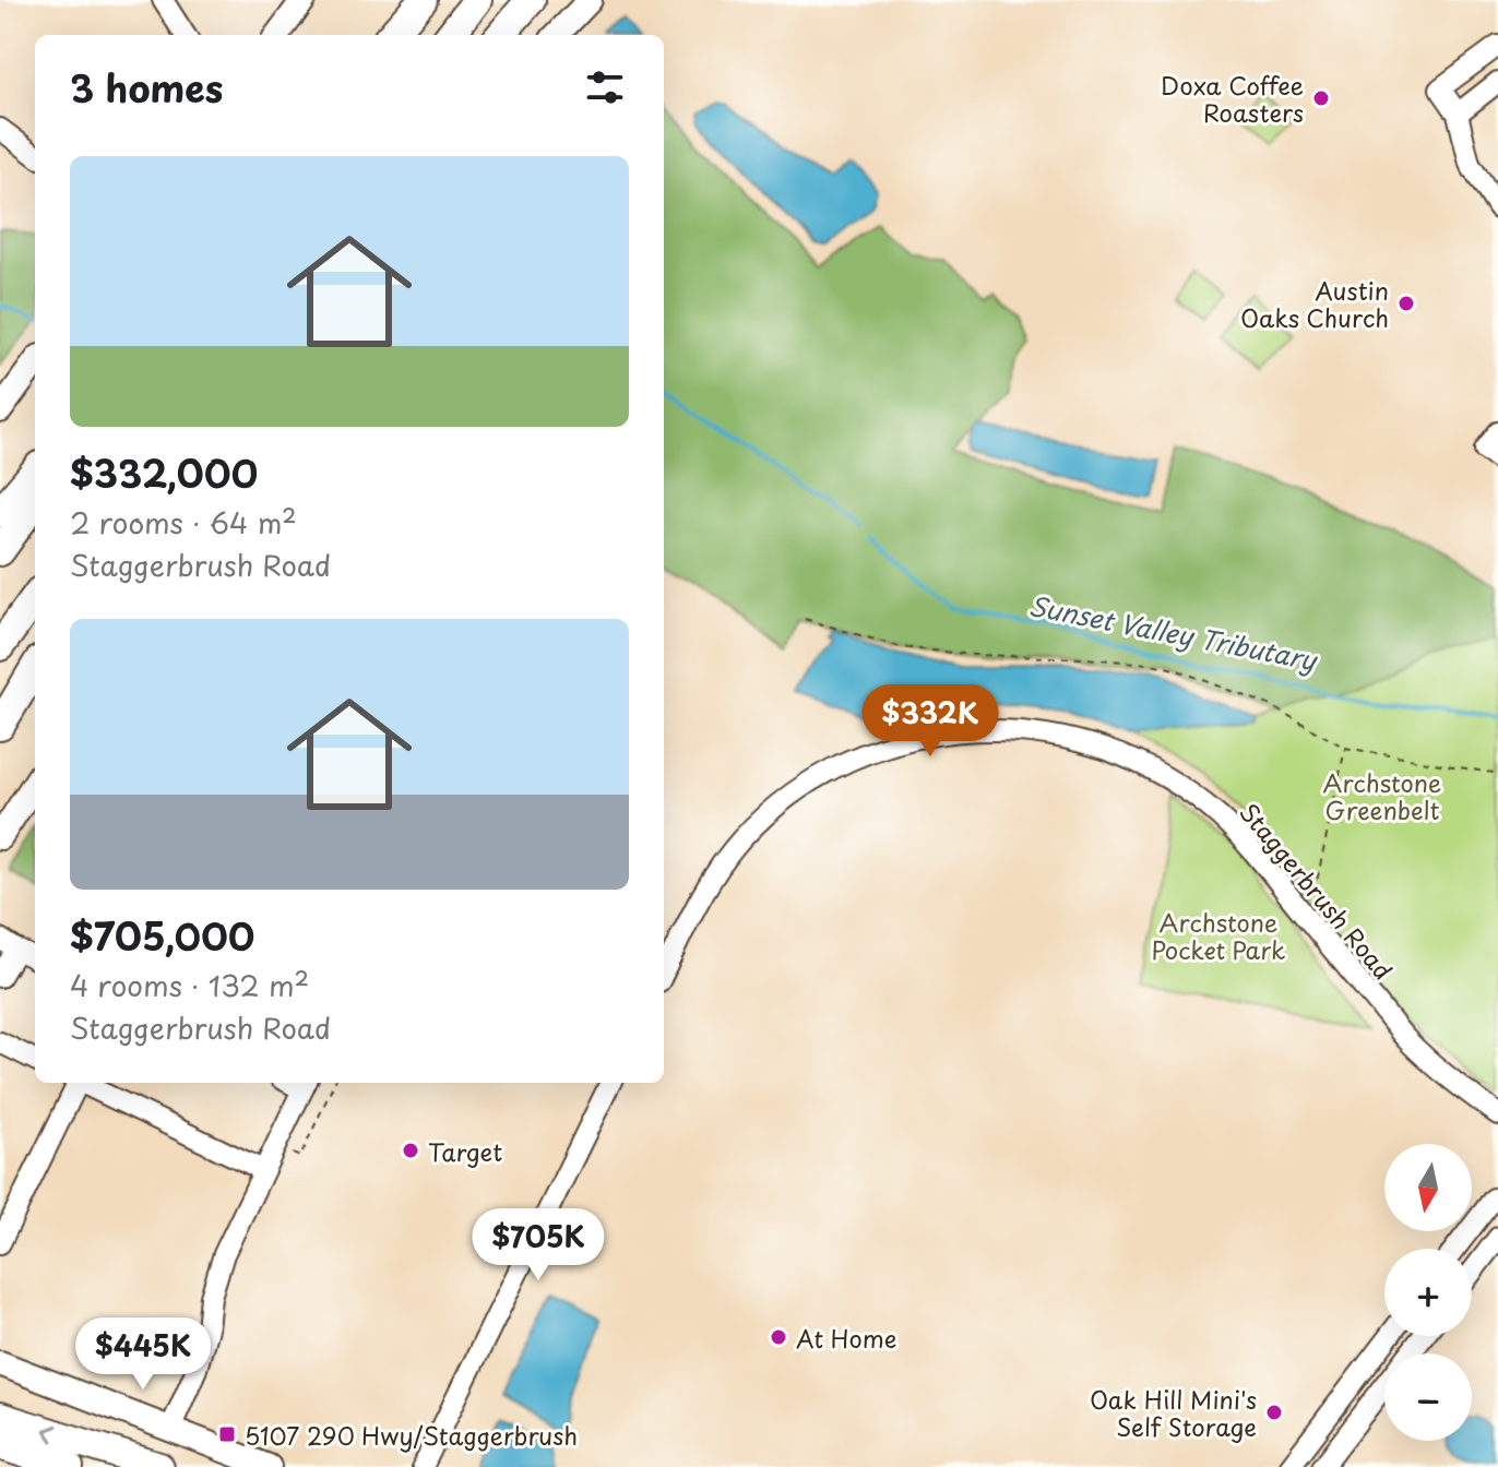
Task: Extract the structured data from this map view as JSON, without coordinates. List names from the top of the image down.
{
  "streets": {
    "street": ["Staggerbrush Road"]
  },
  "water": ["Sunset Valley Tributary"],
  "parks": ["Archstone Greenbelt", "Archstone Pocket Park"],
  "places": {
    "other": [
      "Doxa Coffee Roasters",
      "Austin Oaks Church",
      "Target",
      "At Home",
      "Oak Hill Mini's Self Storage"
    ],
    "transit": ["5107 290 Hwy/Staggerbrush"]
  },
  "north": "bottom",
  "page": {
    "heading": "3 homes",
    "list": [
      {
        "name": "$332,000",
        "note": "2 rooms · 64 m² · Staggerbrush Road"
      },
      {
        "name": "$705,000",
        "note": "4 rooms · 132 m² · Staggerbrush Road"
      }
    ],
    "price": ["$332K", "$705K", "$445K"],
    "map_buttons": ["+", "−"]
  }
}
